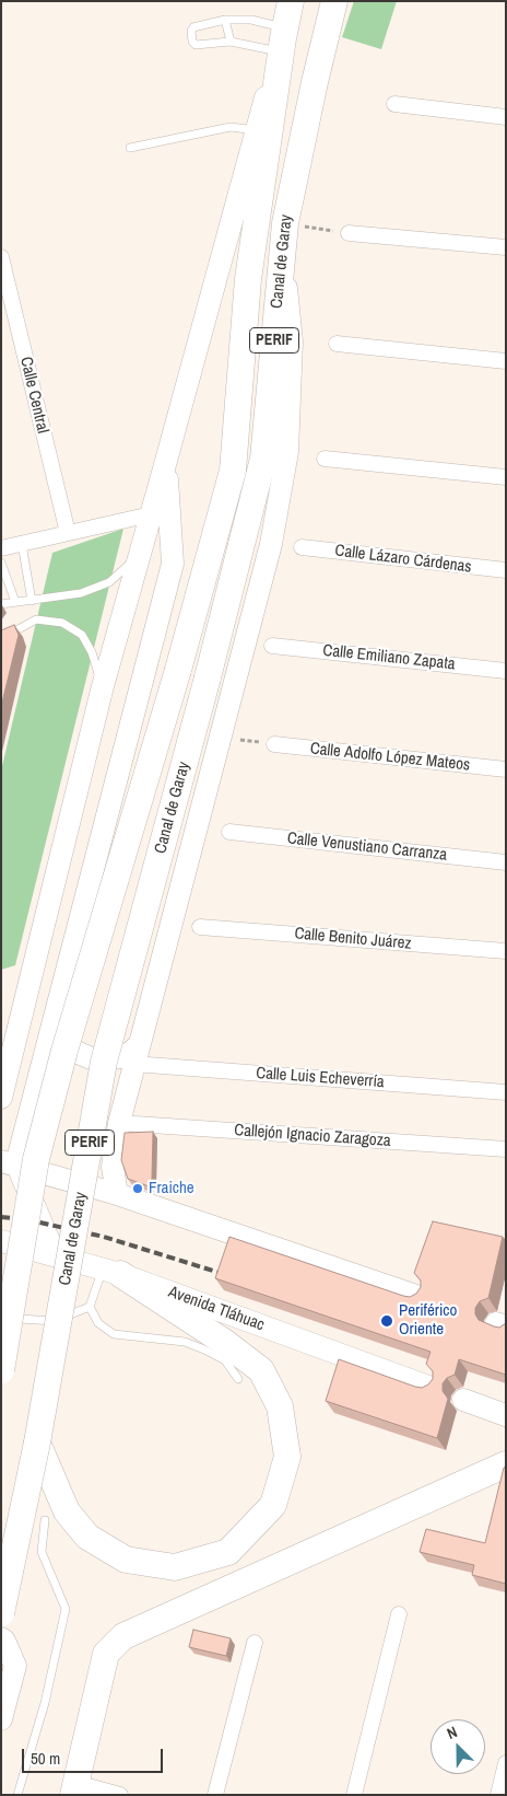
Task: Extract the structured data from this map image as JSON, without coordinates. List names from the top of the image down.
{
  "streets": {
    "highway": ["Canal de Garay", "PERIF"],
    "main road": ["Avenida Tláhuac"],
    "street": [
      "Calle Central",
      "Calle Lázaro Cárdenas",
      "Calle Emiliano Zapata",
      "Calle Adolfo López Mateos",
      "Calle Venustiano Carranza",
      "Calle Benito Juárez",
      "Calle Luis Echeverría",
      "Callejón Ignacio Zaragoza"
    ]
  },
  "places": ["Fraiche", "Periférico Oriente"],
  "scale_bar": "50 m",
  "north": "top left"
}
